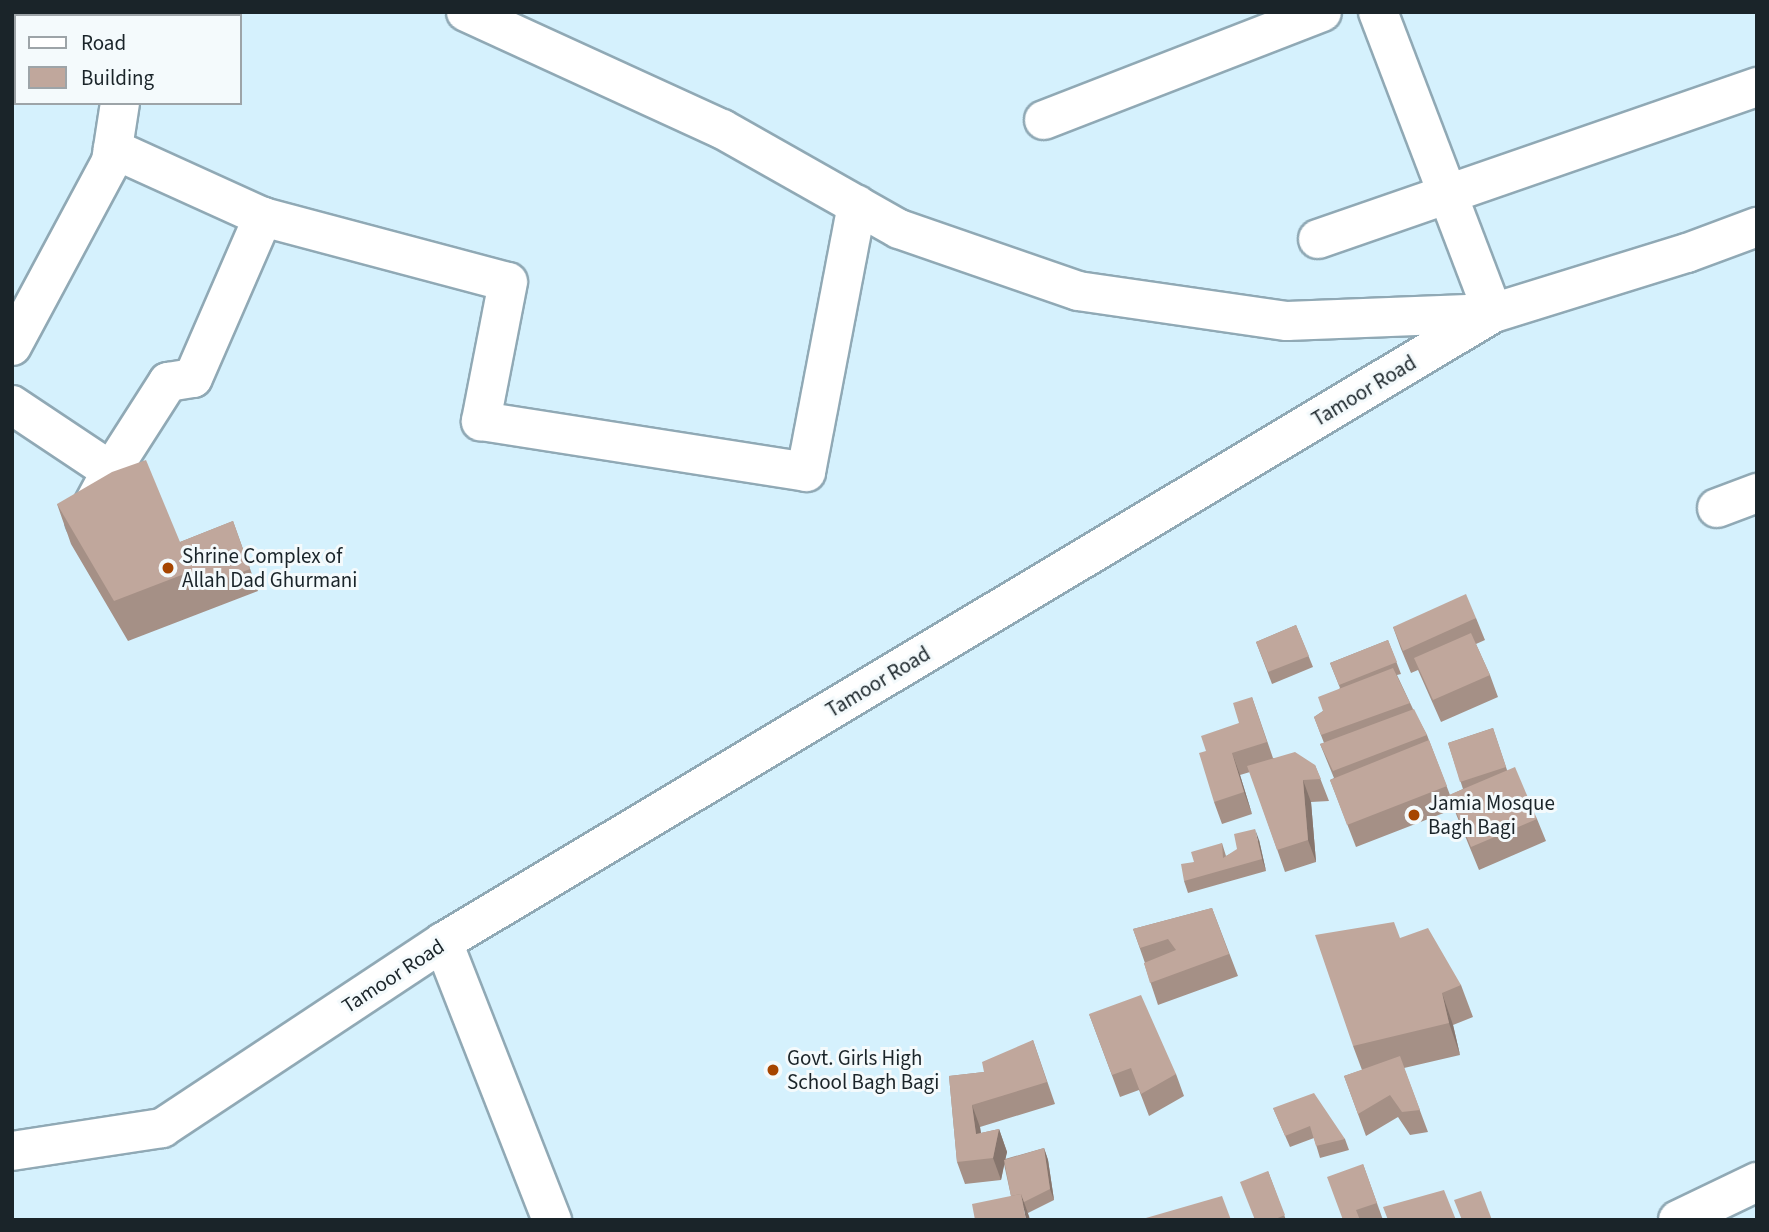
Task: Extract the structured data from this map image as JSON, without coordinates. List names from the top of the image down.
{
  "streets": {
    "street": ["Tamoor Road"]
  },
  "places": ["Shrine Complex of Allah Dad Ghurmani", "Jamia Mosque Bagh Bagi", "Govt. Girls High School Bagh Bagi"],
  "legend": ["Road", "Building"]
}
